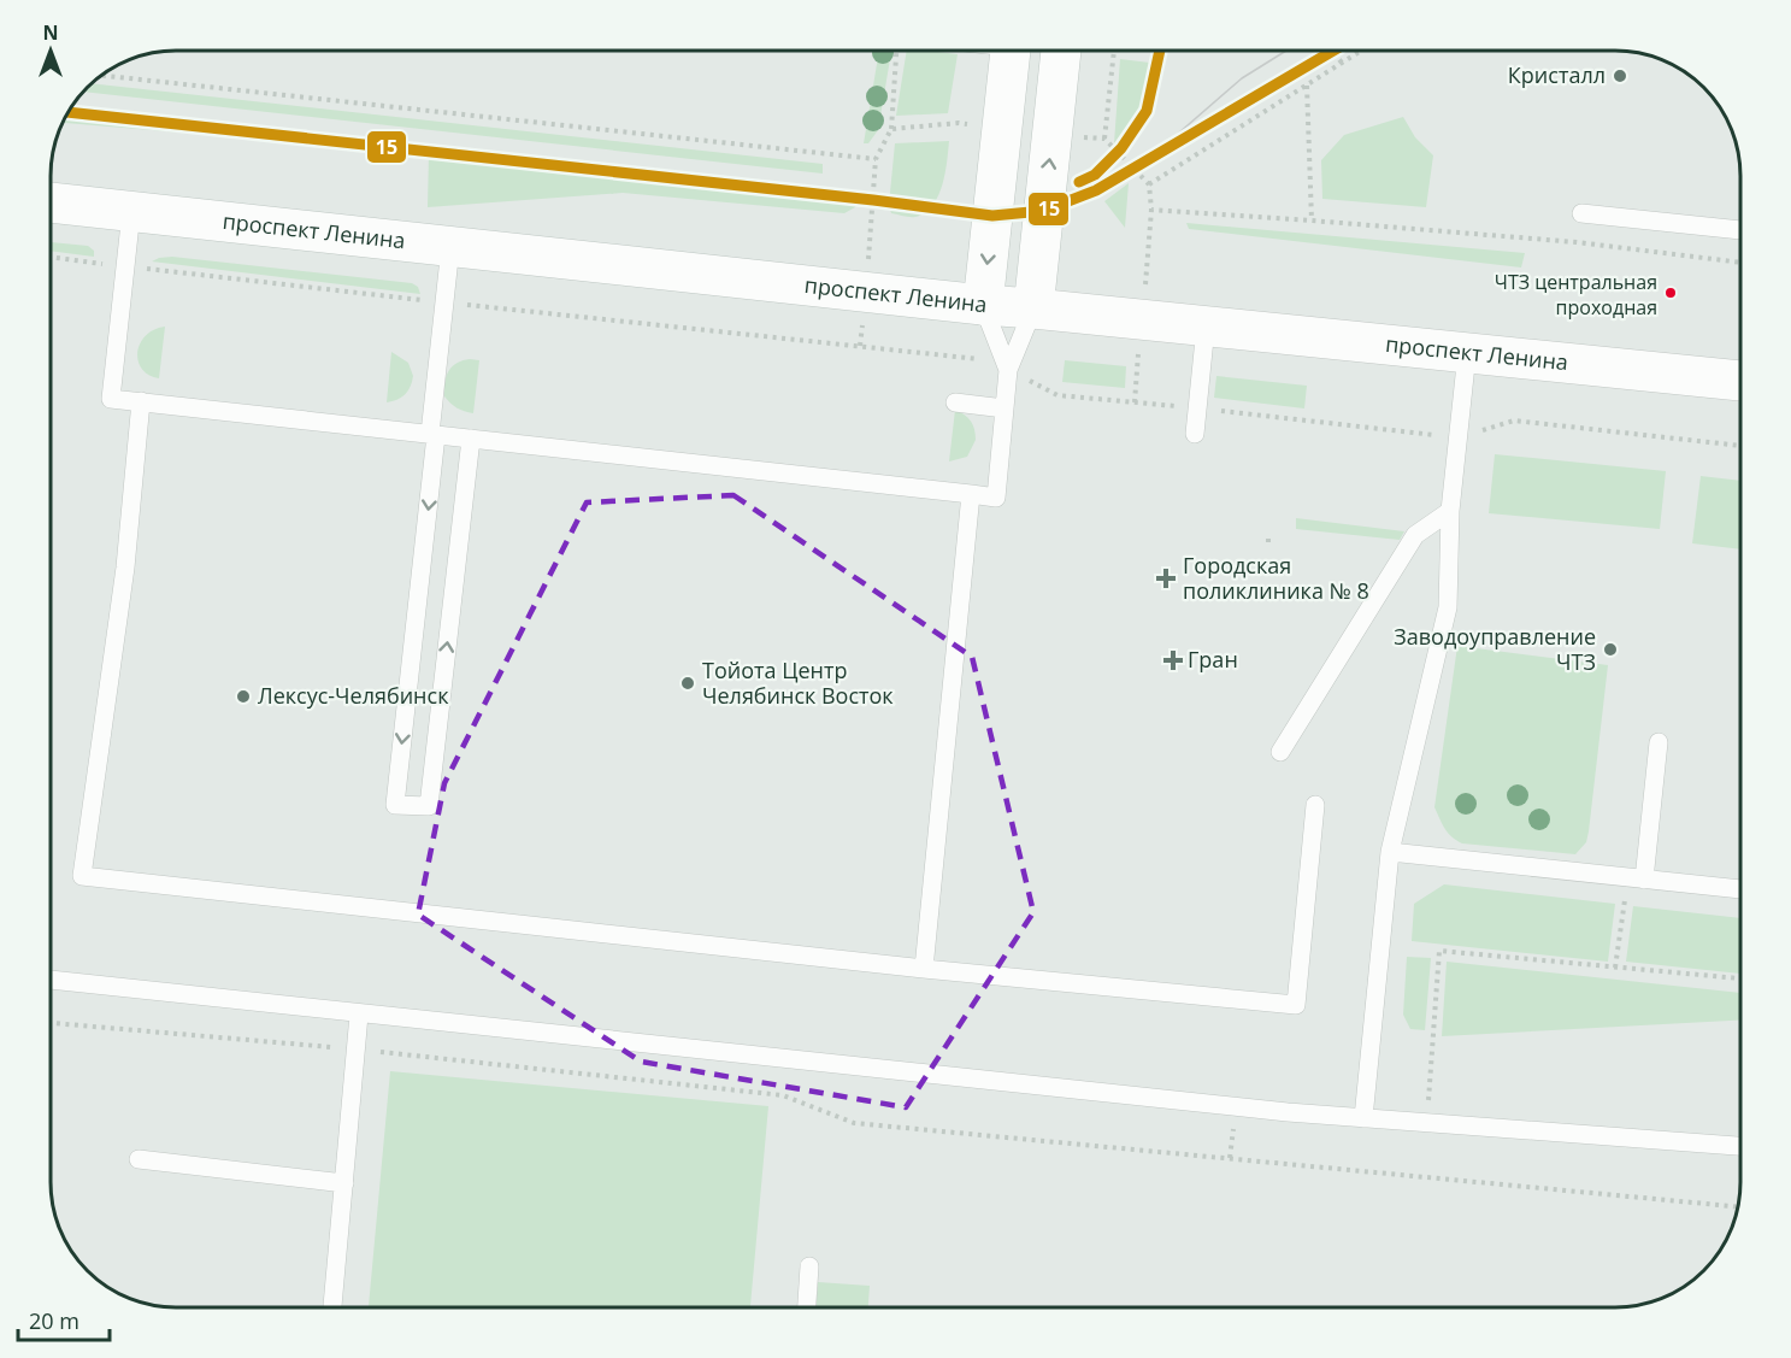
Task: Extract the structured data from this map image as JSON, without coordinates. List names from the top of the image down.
{
  "streets": {
    "main road": ["проспект Ленина"]
  },
  "places": {
    "other": [
      "Кристалл",
      "ЧТЗ центральная проходная",
      "Заводоуправление ЧТЗ",
      "Тойота Центр Челябинск Восток",
      "Лексус-Челябинск"
    ],
    "health": ["Городская поликлиника № 8", "Гран"]
  },
  "lines": ["transit line 15"],
  "scale_bar": "20 m",
  "north": "top"
}
